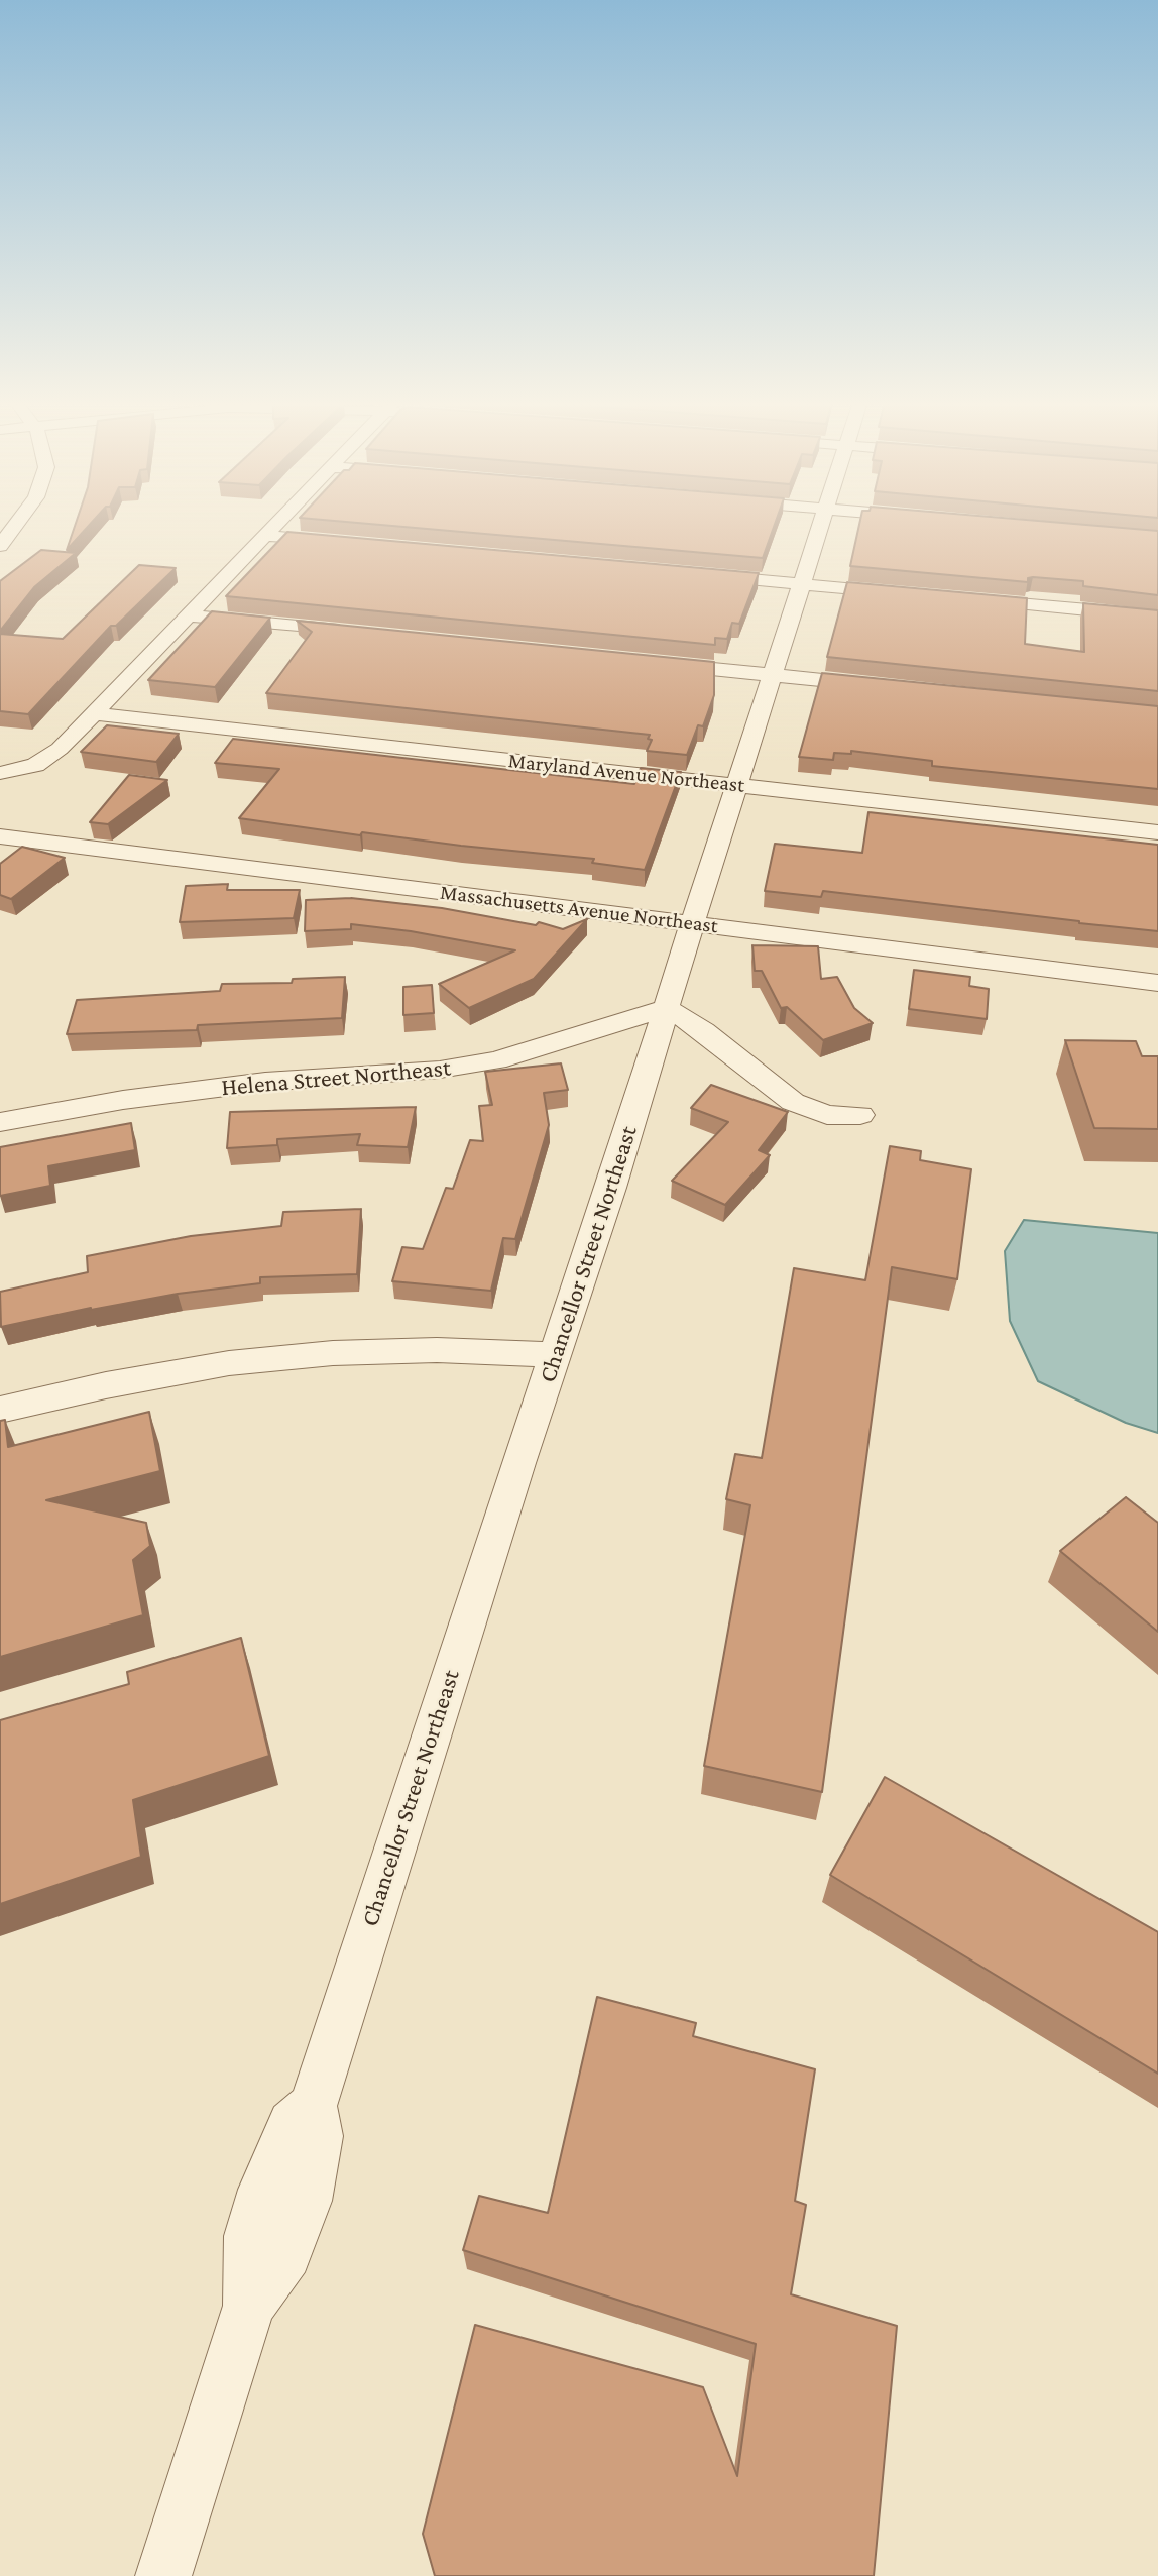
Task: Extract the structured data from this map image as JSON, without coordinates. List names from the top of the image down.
{
  "streets": {
    "street": [
      "Maryland Avenue Northeast",
      "Massachusetts Avenue Northeast",
      "Helena Street Northeast",
      "Chancellor Street Northeast"
    ]
  },
  "crossings": [
    ["Maryland Avenue Northeast", "Chancellor Street Northeast"],
    ["Massachusetts Avenue Northeast", "Chancellor Street Northeast"],
    ["Helena Street Northeast", "Chancellor Street Northeast"]
  ]
}
